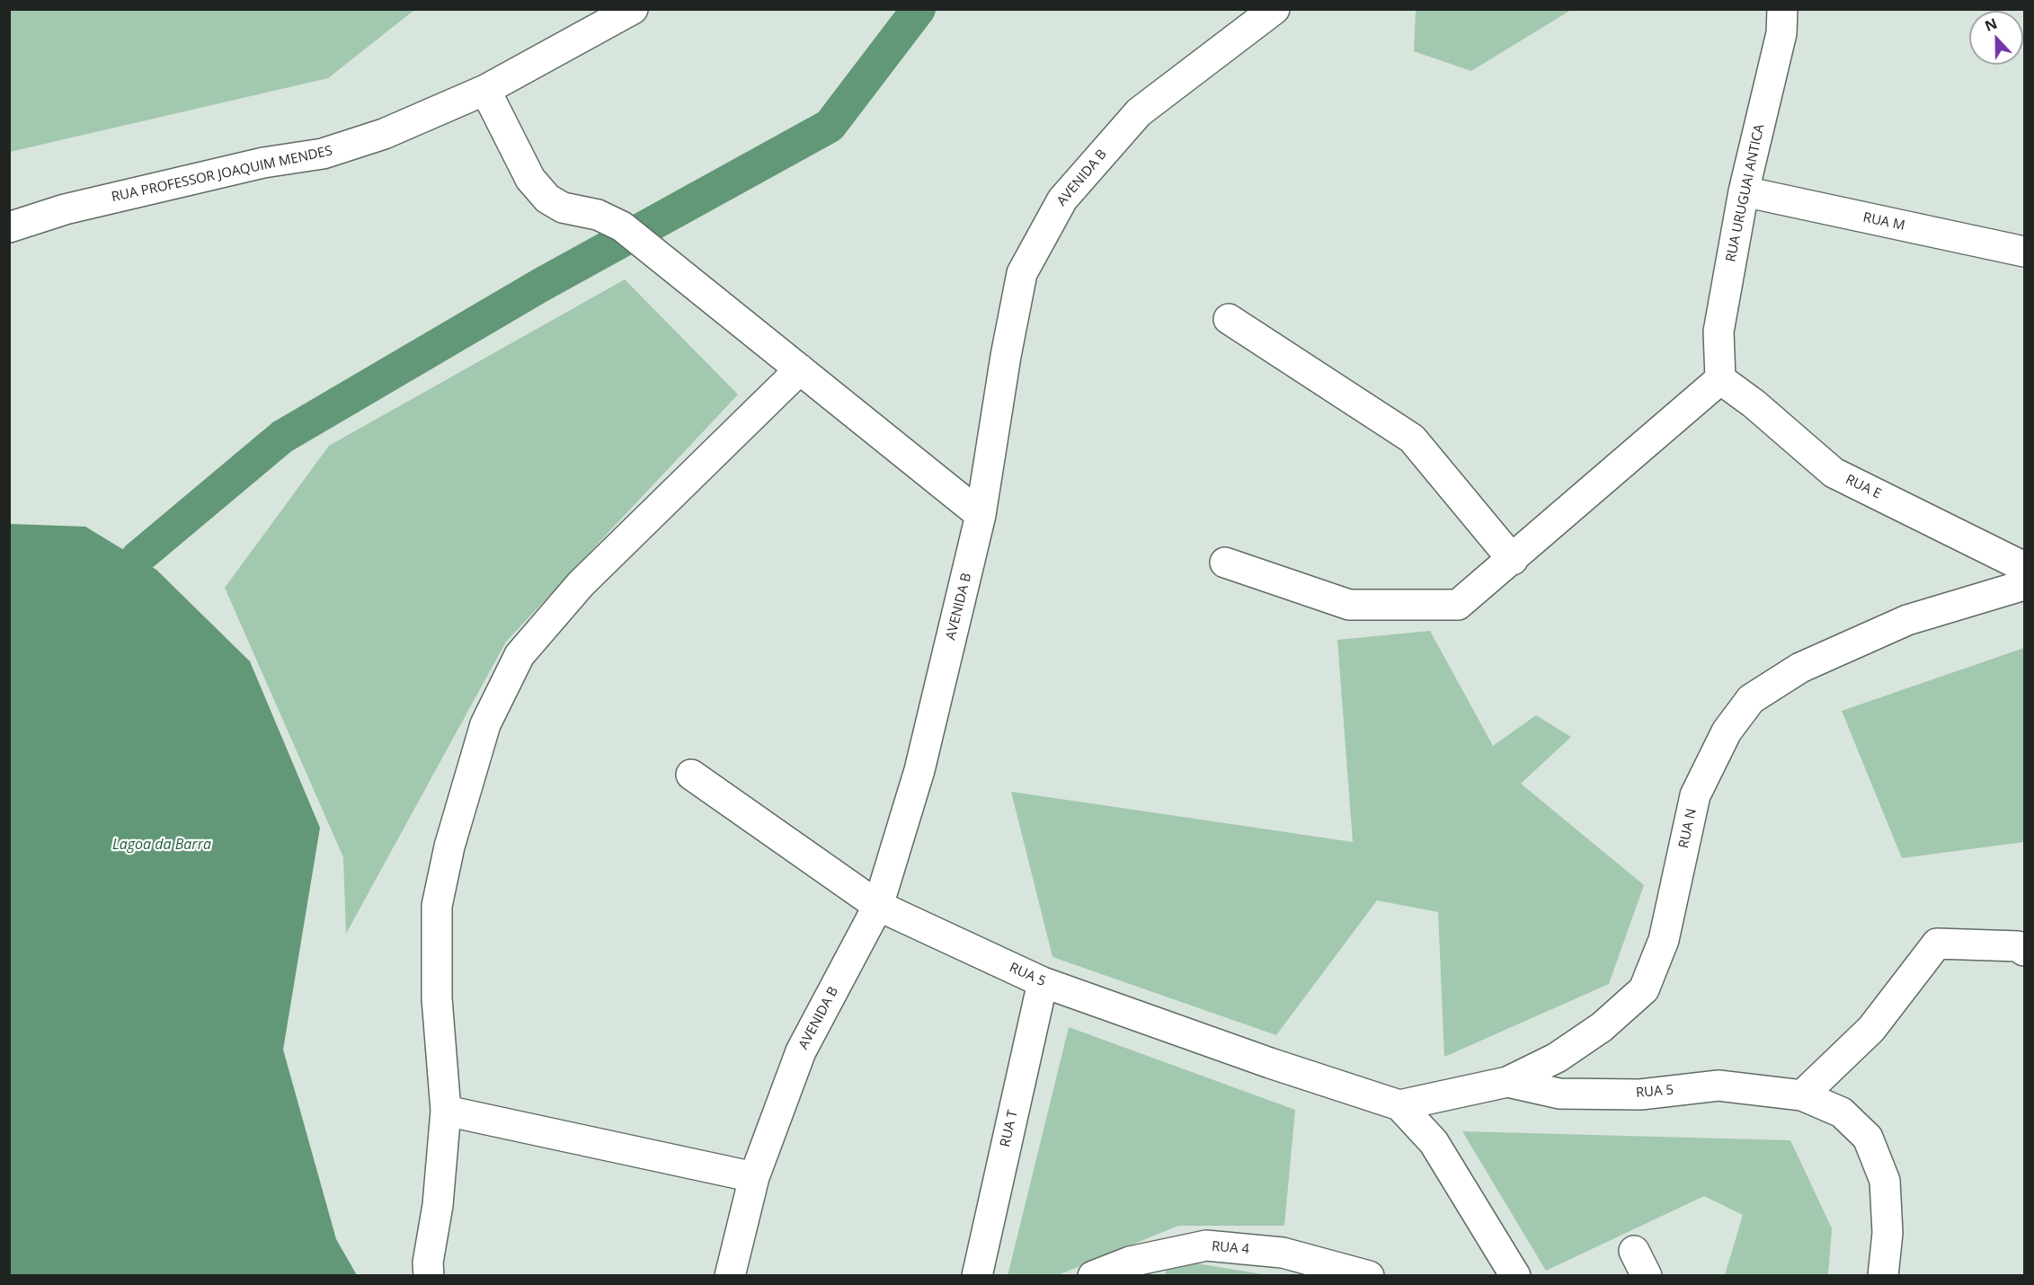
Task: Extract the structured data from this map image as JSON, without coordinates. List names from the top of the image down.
{
  "streets": {
    "street": [
      "RUA PROFESSOR JOAQUIM MENDES",
      "AVENIDA B",
      "RUA URUGUAI ANTICA",
      "RUA M",
      "RUA E",
      "RUA N",
      "RUA 5",
      "RUA T",
      "RUA 4"
    ]
  },
  "crossings": [
    ["AVENIDA B", "RUA 5"],
    ["RUA URUGUAI ANTICA", "RUA M"],
    ["RUA URUGUAI ANTICA", "RUA E"],
    ["RUA N", "RUA 5"],
    ["RUA 5", "RUA T"]
  ],
  "water": ["Lagoa da Barra"],
  "north": "top"
}
